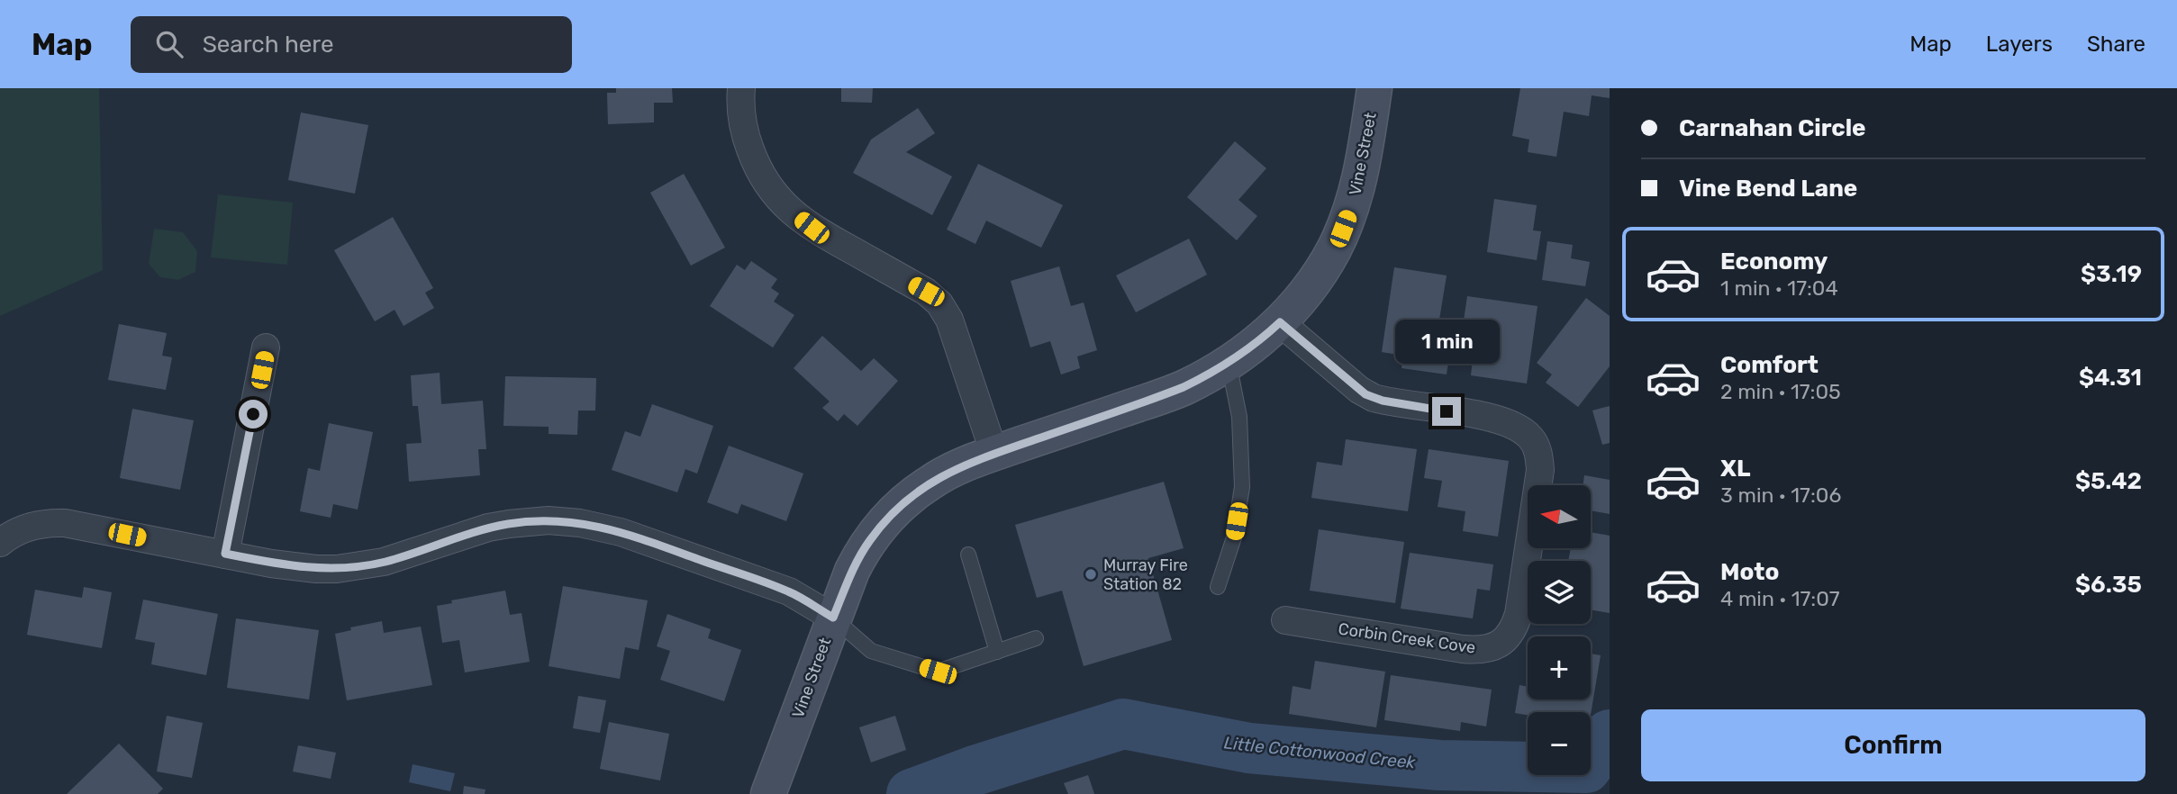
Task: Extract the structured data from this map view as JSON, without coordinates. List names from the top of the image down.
{
  "streets": {
    "street": ["Vine Street", "Corbin Creek Cove"]
  },
  "crossings": [
    ["Vine Street", "Corbin Creek Cove"]
  ],
  "water": ["Little Cottonwood Creek"],
  "places": ["Murray Fire Station 82"],
  "north": "left",
  "page": {
    "header": "Map",
    "search": "Search here",
    "nav": ["Map", "Layers", "Share"],
    "banner": ["Carnahan Circle", "Vine Bend Lane"],
    "list": [
      {
        "name": "Economy",
        "note": "1 min · 17:04",
        "value": "$3.19"
      },
      {
        "name": "Comfort",
        "note": "2 min · 17:05",
        "value": "$4.31"
      },
      {
        "name": "XL",
        "note": "3 min · 17:06",
        "value": "$5.42"
      },
      {
        "name": "Moto",
        "note": "4 min · 17:07",
        "value": "$6.35"
      }
    ],
    "bubble": "1 min",
    "map_buttons": ["+", "−"],
    "buttons": "Confirm"
  }
}
